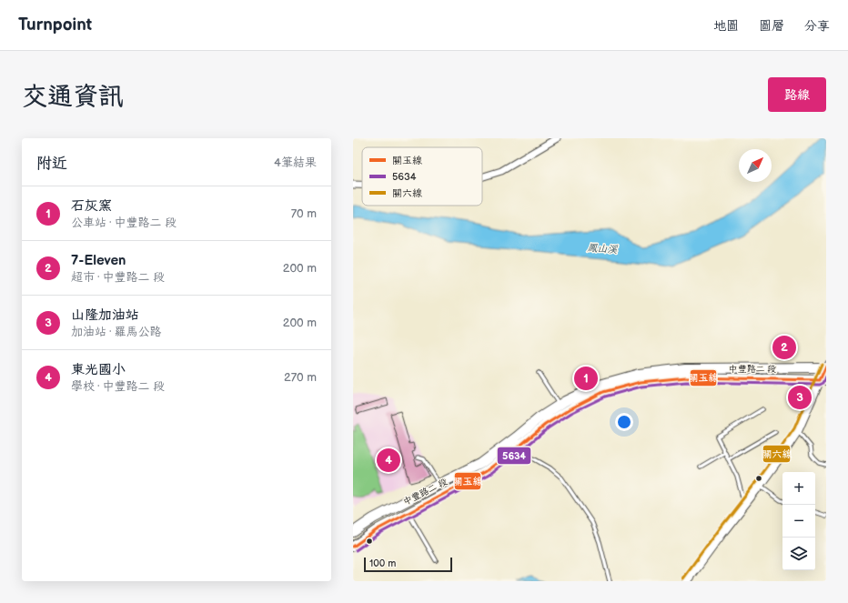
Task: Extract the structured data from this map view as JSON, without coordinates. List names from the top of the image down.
{
  "streets": {
    "main road": ["中豐路二 段"]
  },
  "water": ["鳳山溪"],
  "lines": ["transit line 關六線", "transit line 關玉線", "transit line 5634"],
  "legend": ["關玉線", "5634", "關六線"],
  "scale_bar": "100 m",
  "north": "top right",
  "page": {
    "header": "Turnpoint",
    "nav": ["地圖", "圖層", "分享"],
    "buttons": "路線",
    "title": "交通資訊",
    "heading": ["附近", "4筆結果"],
    "list": [
      {
        "mark": "1",
        "name": "石灰窯",
        "note": "公車站 · 中豐路二 段",
        "value": "70 m"
      },
      {
        "mark": "2",
        "name": "7-Eleven",
        "note": "超市 · 中豐路二 段",
        "value": "200 m"
      },
      {
        "mark": "3",
        "name": "山隆加油站",
        "note": "加油站 · 羅馬公路",
        "value": "200 m"
      },
      {
        "mark": "4",
        "name": "東光國小",
        "note": "學校 · 中豐路二 段",
        "value": "270 m"
      }
    ],
    "pins": [
      "2",
      "1",
      "3",
      "4"
    ],
    "map_buttons": ["+", "−"],
    "scale": "100 m"
  }
}
